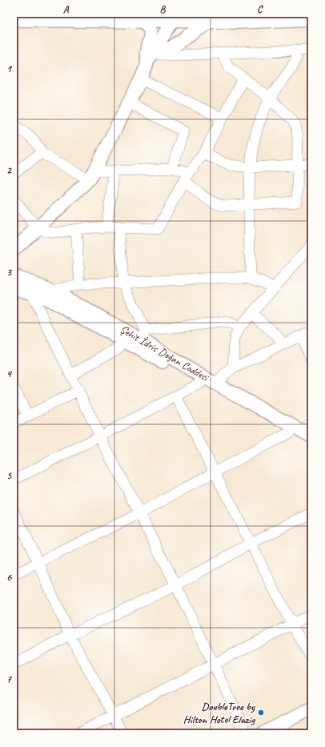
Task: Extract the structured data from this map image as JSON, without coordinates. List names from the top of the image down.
{
  "streets": {
    "main road": ["Şehit İdris Doğan Caddesi"]
  },
  "places": ["DoubleTree by Hilton Hotel Elazig"],
  "grid": {
    "columns": ["A", "B", "C"],
    "rows": [
      "1",
      "2",
      "3",
      "4",
      "5",
      "6",
      "7"
    ]
  }
}
